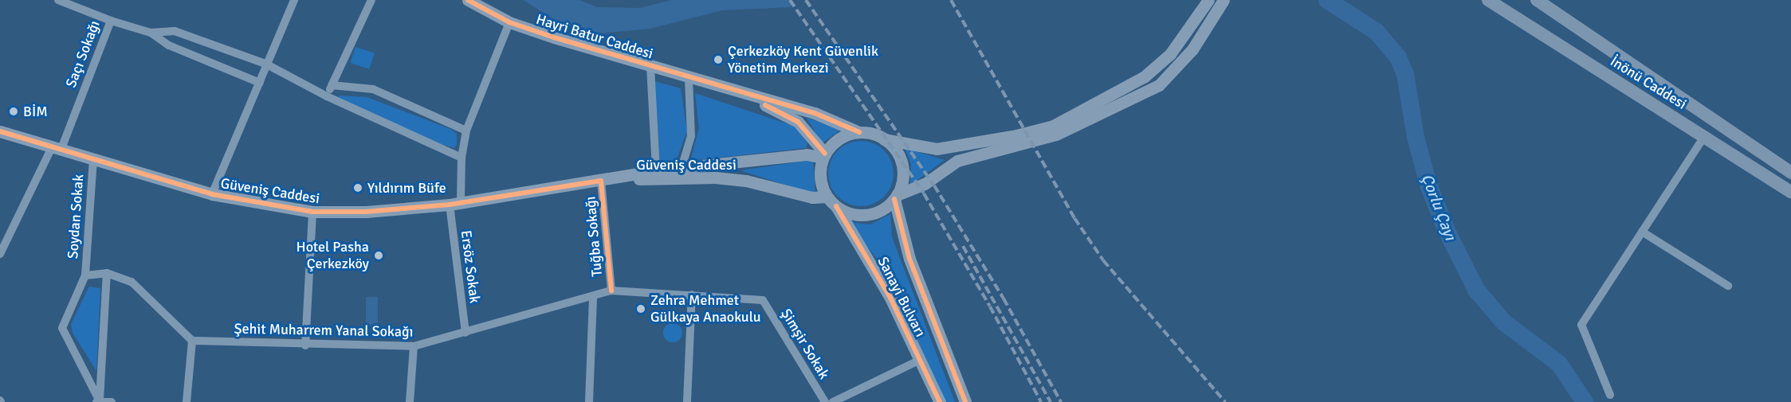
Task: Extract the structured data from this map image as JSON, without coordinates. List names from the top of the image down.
{
  "streets": {
    "main road": [
      "Hayri Batur Caddesi",
      "İnönü Caddesi",
      "Güveniş Caddesi",
      "Sanayi Bulvarı"
    ],
    "street": [
      "Saçı Sokağı",
      "Soydan Sokak",
      "Tuğba Sokağı",
      "Ersöz Sokak",
      "Şehit Muharrem Yanal Sokağı",
      "Şimşir Sokak"
    ]
  },
  "crossings": [
    ["Hayri Batur Caddesi", "Güveniş Caddesi"],
    ["Hayri Batur Caddesi", "Ersöz Sokak"],
    ["Hayri Batur Caddesi", "Sanayi Bulvarı"],
    ["Saçı Sokağı", "Güveniş Caddesi"],
    ["Güveniş Caddesi", "Soydan Sokak"],
    ["Güveniş Caddesi", "Tuğba Sokağı"],
    ["Güveniş Caddesi", "Ersöz Sokak"],
    ["Güveniş Caddesi", "Sanayi Bulvarı"],
    ["Tuğba Sokağı", "Şehit Muharrem Yanal Sokağı"],
    ["Ersöz Sokak", "Şehit Muharrem Yanal Sokağı"],
    ["Şehit Muharrem Yanal Sokağı", "Şimşir Sokak"]
  ],
  "water": ["Çorlu Çayı"],
  "places": [
    "Çerkezköy Kent Güvenlik Yönetim Merkezi",
    "BİM",
    "Yıldırım Büfe",
    "Hotel Pasha Çerkezköy",
    "Zehra Mehmet Gülkaya Anaokulu"
  ]
}
